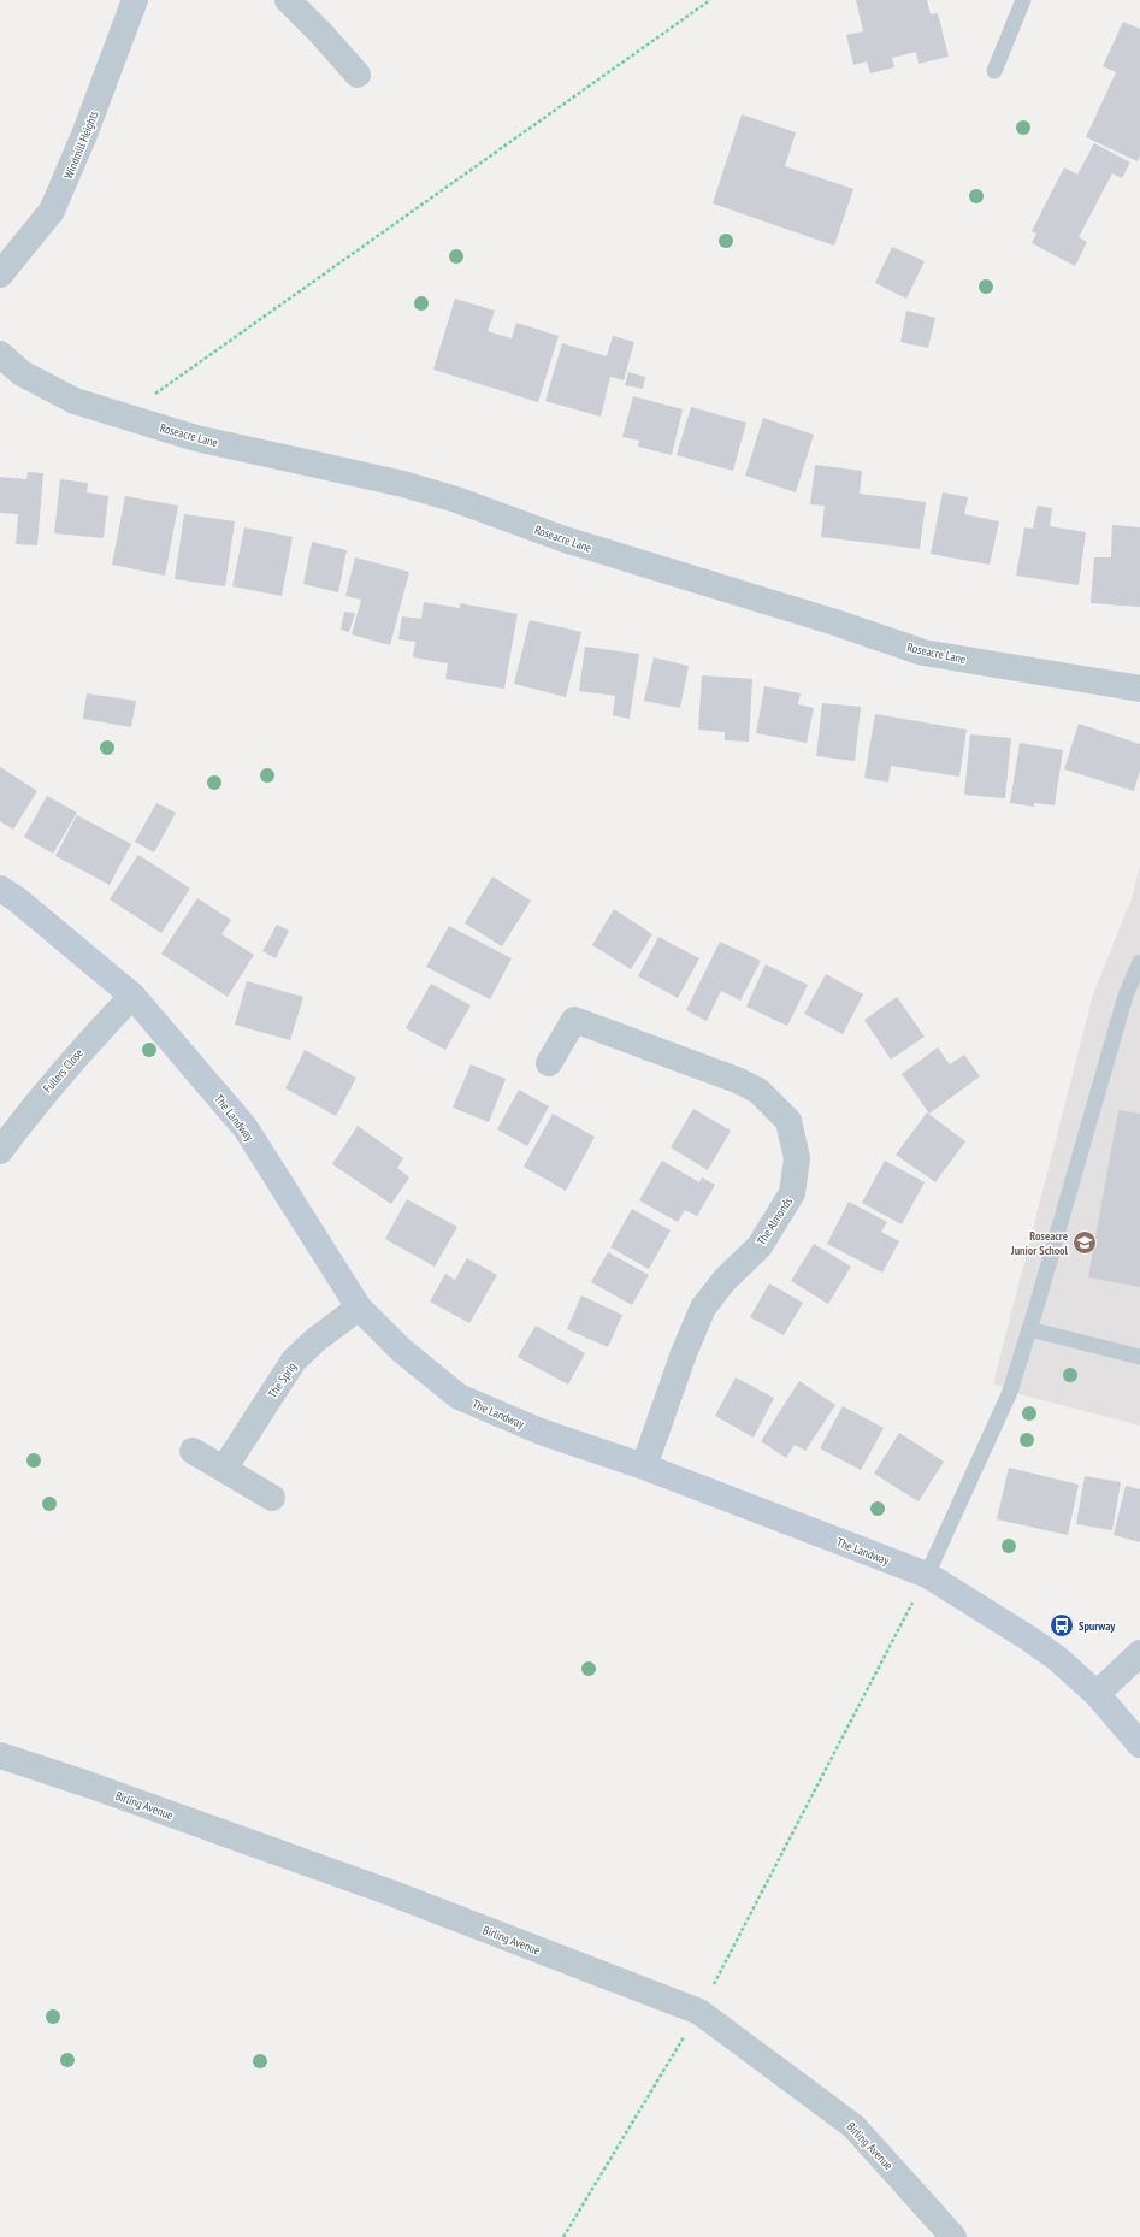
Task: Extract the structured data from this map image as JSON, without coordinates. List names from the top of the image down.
{
  "streets": {
    "street": [
      "Windmill Heights",
      "Roseacre Lane",
      "Fullers Close",
      "The Landway",
      "The Almonds",
      "The Sprig",
      "Birling Avenue"
    ]
  },
  "crossings": [
    ["Fullers Close", "The Landway"],
    ["The Landway", "The Almonds"],
    ["The Landway", "The Sprig"]
  ],
  "places": {
    "school or university": ["Roseacre Junior School"],
    "bus stop": ["Spurway"]
  }
}
